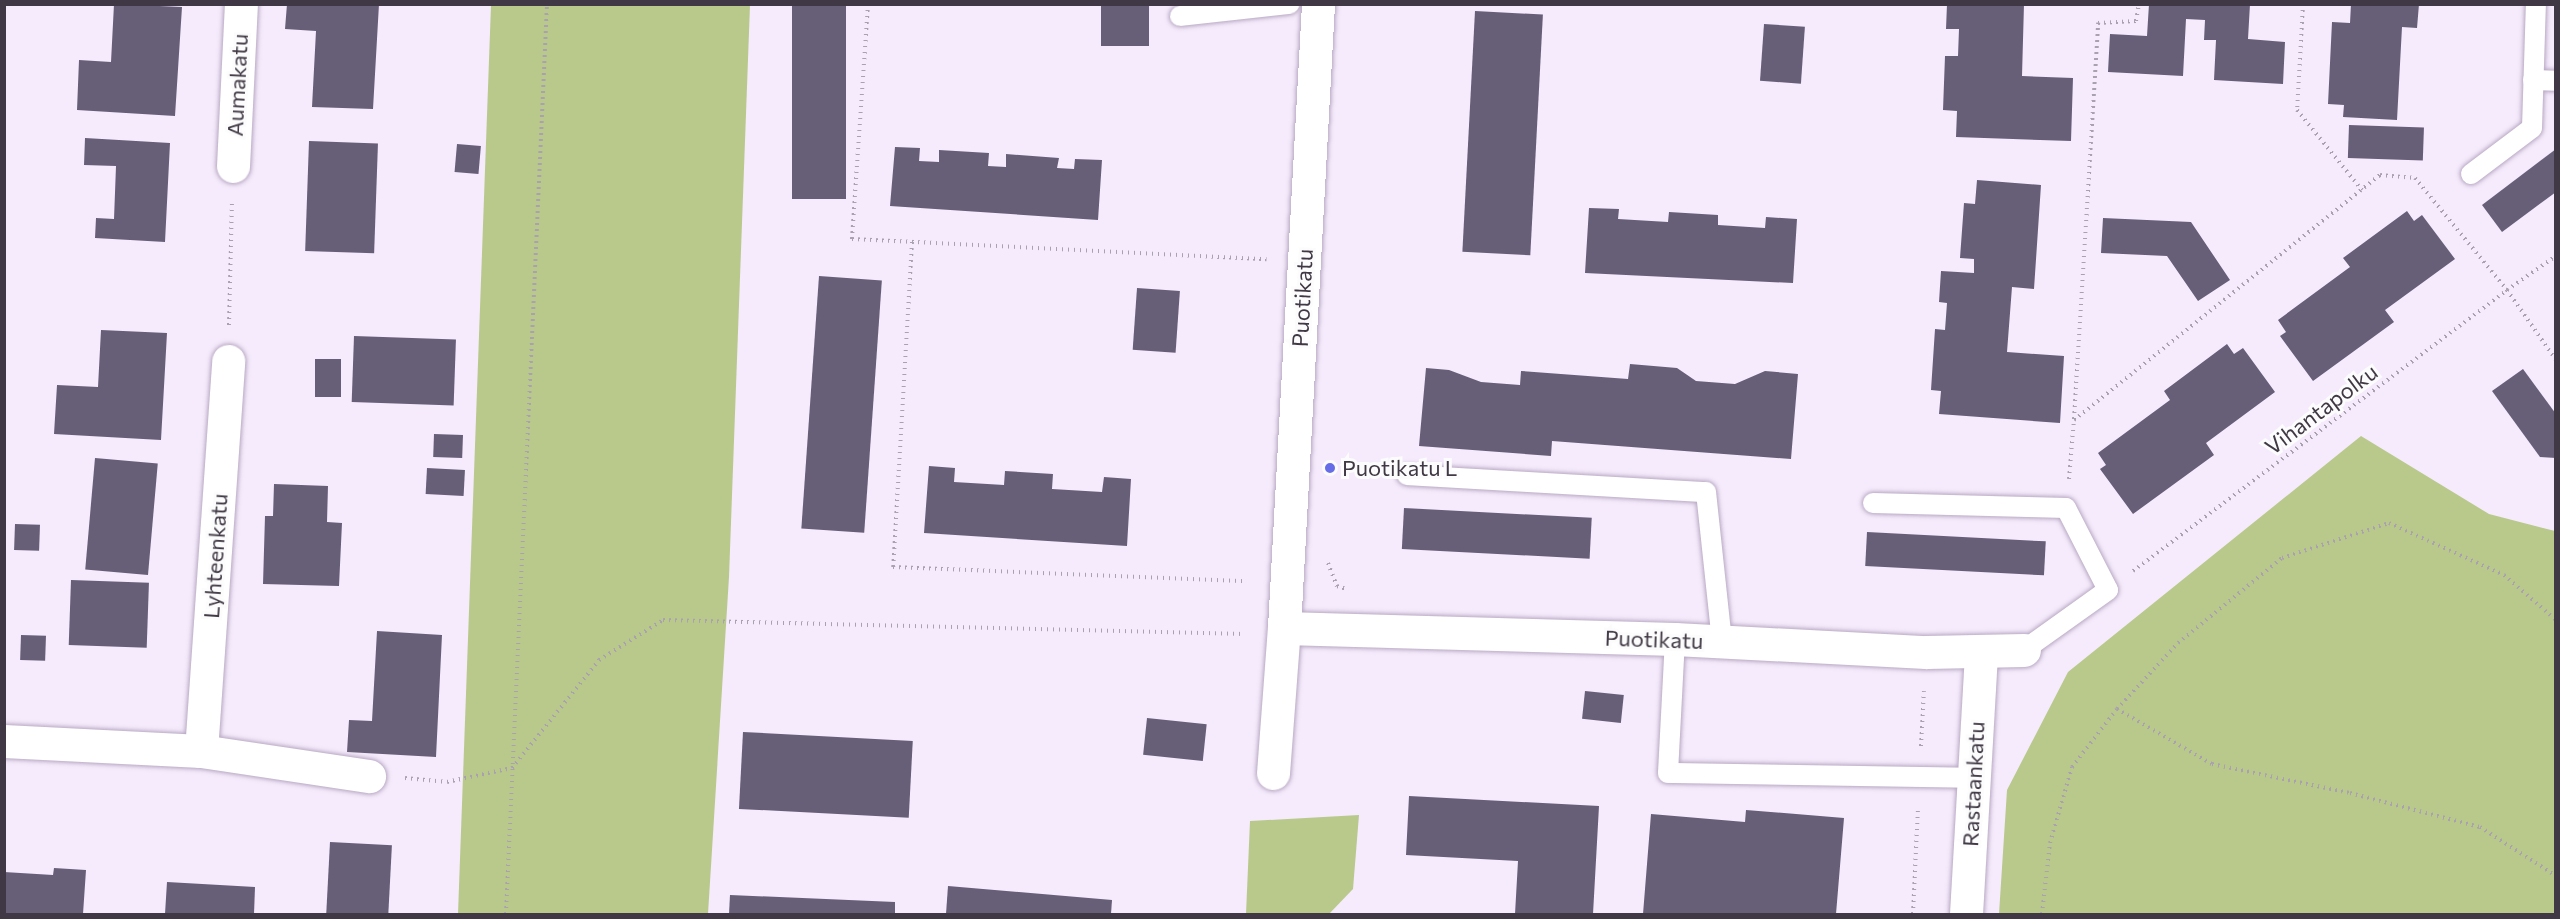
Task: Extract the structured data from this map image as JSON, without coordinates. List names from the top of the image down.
{
  "streets": {
    "street": [
      "Aumakatu",
      "Puotikatu",
      "Lyhteenkatu",
      "Rastaankatu"
    ],
    "path": ["Vihantapolku"]
  },
  "crossings": [
    ["Puotikatu", "Rastaankatu"]
  ],
  "places": ["Puotikatu L"]
}
